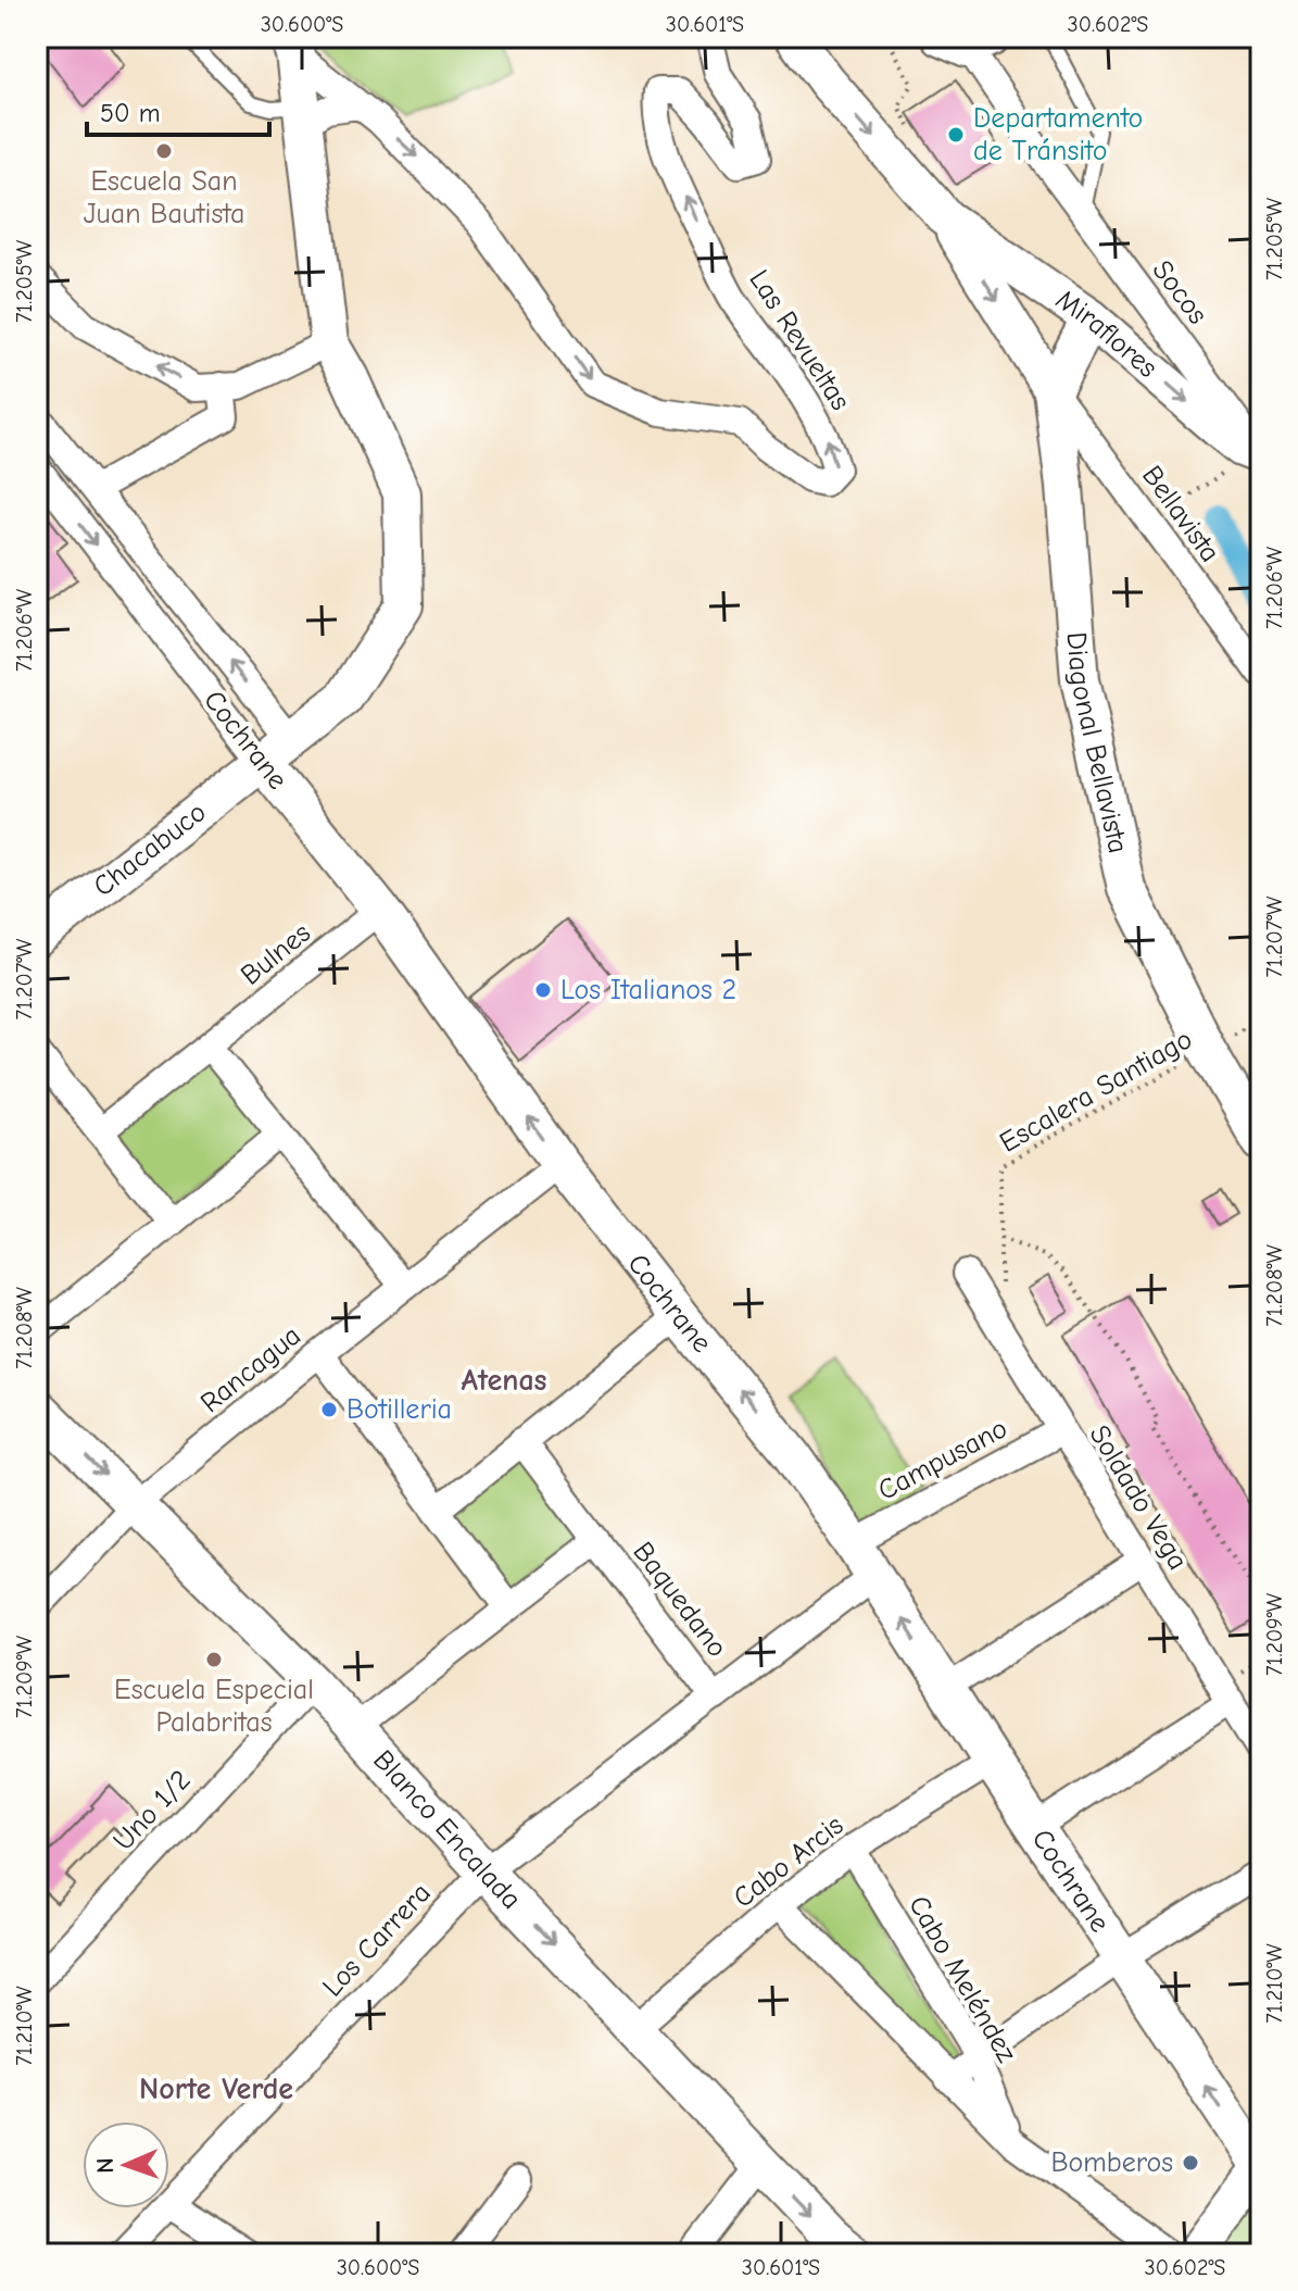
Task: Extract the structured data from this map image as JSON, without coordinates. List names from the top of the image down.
{
  "streets": {
    "street": [
      "Socos",
      "Miraflores",
      "Las Revueltas",
      "Bellavista",
      "Cochrane",
      "Diagonal Bellavista",
      "Chacabuco",
      "Bulnes",
      "Rancagua",
      "Campusano",
      "Soldado Vega",
      "Baquedano",
      "Uno 1/2",
      "Blanco Encalada",
      "Cabo Arcis",
      "Los Carrera",
      "Cabo Meléndez"
    ],
    "path": ["Escalera Santiago"]
  },
  "crossings": [
    ["Socos", "Miraflores"],
    ["Miraflores", "Bellavista"],
    ["Miraflores", "Diagonal Bellavista"],
    ["Bellavista", "Diagonal Bellavista"],
    ["Cochrane", "Chacabuco"],
    ["Cochrane", "Bulnes"],
    ["Cochrane", "Rancagua"],
    ["Cochrane", "Campusano"],
    ["Cochrane", "Cabo Arcis"],
    ["Cochrane", "Los Carrera"],
    ["Diagonal Bellavista", "Escalera Santiago"],
    ["Rancagua", "Blanco Encalada"],
    ["Campusano", "Soldado Vega"],
    ["Baquedano", "Blanco Encalada"],
    ["Baquedano", "Los Carrera"],
    ["Uno 1/2", "Blanco Encalada"],
    ["Blanco Encalada", "Cabo Arcis"],
    ["Blanco Encalada", "Los Carrera"],
    ["Cabo Arcis", "Cabo Meléndez"]
  ],
  "one_way": ["Blanco Encalada"],
  "districts": ["Atenas", "Norte Verde"],
  "places": [
    "Departamento de Tránsito",
    "Escuela San Juan Bautista",
    "Los Italianos 2",
    "Botilleria",
    "Escuela Especial Palabritas",
    "Bomberos"
  ],
  "scale_bar": "50 m",
  "north": "left",
  "coordinates": [
    "30.600°S",
    "30.601°S",
    "30.602°S",
    "71.205°W",
    "71.206°W",
    "71.207°W",
    "71.208°W",
    "71.209°W",
    "71.210°W"
  ]
}
